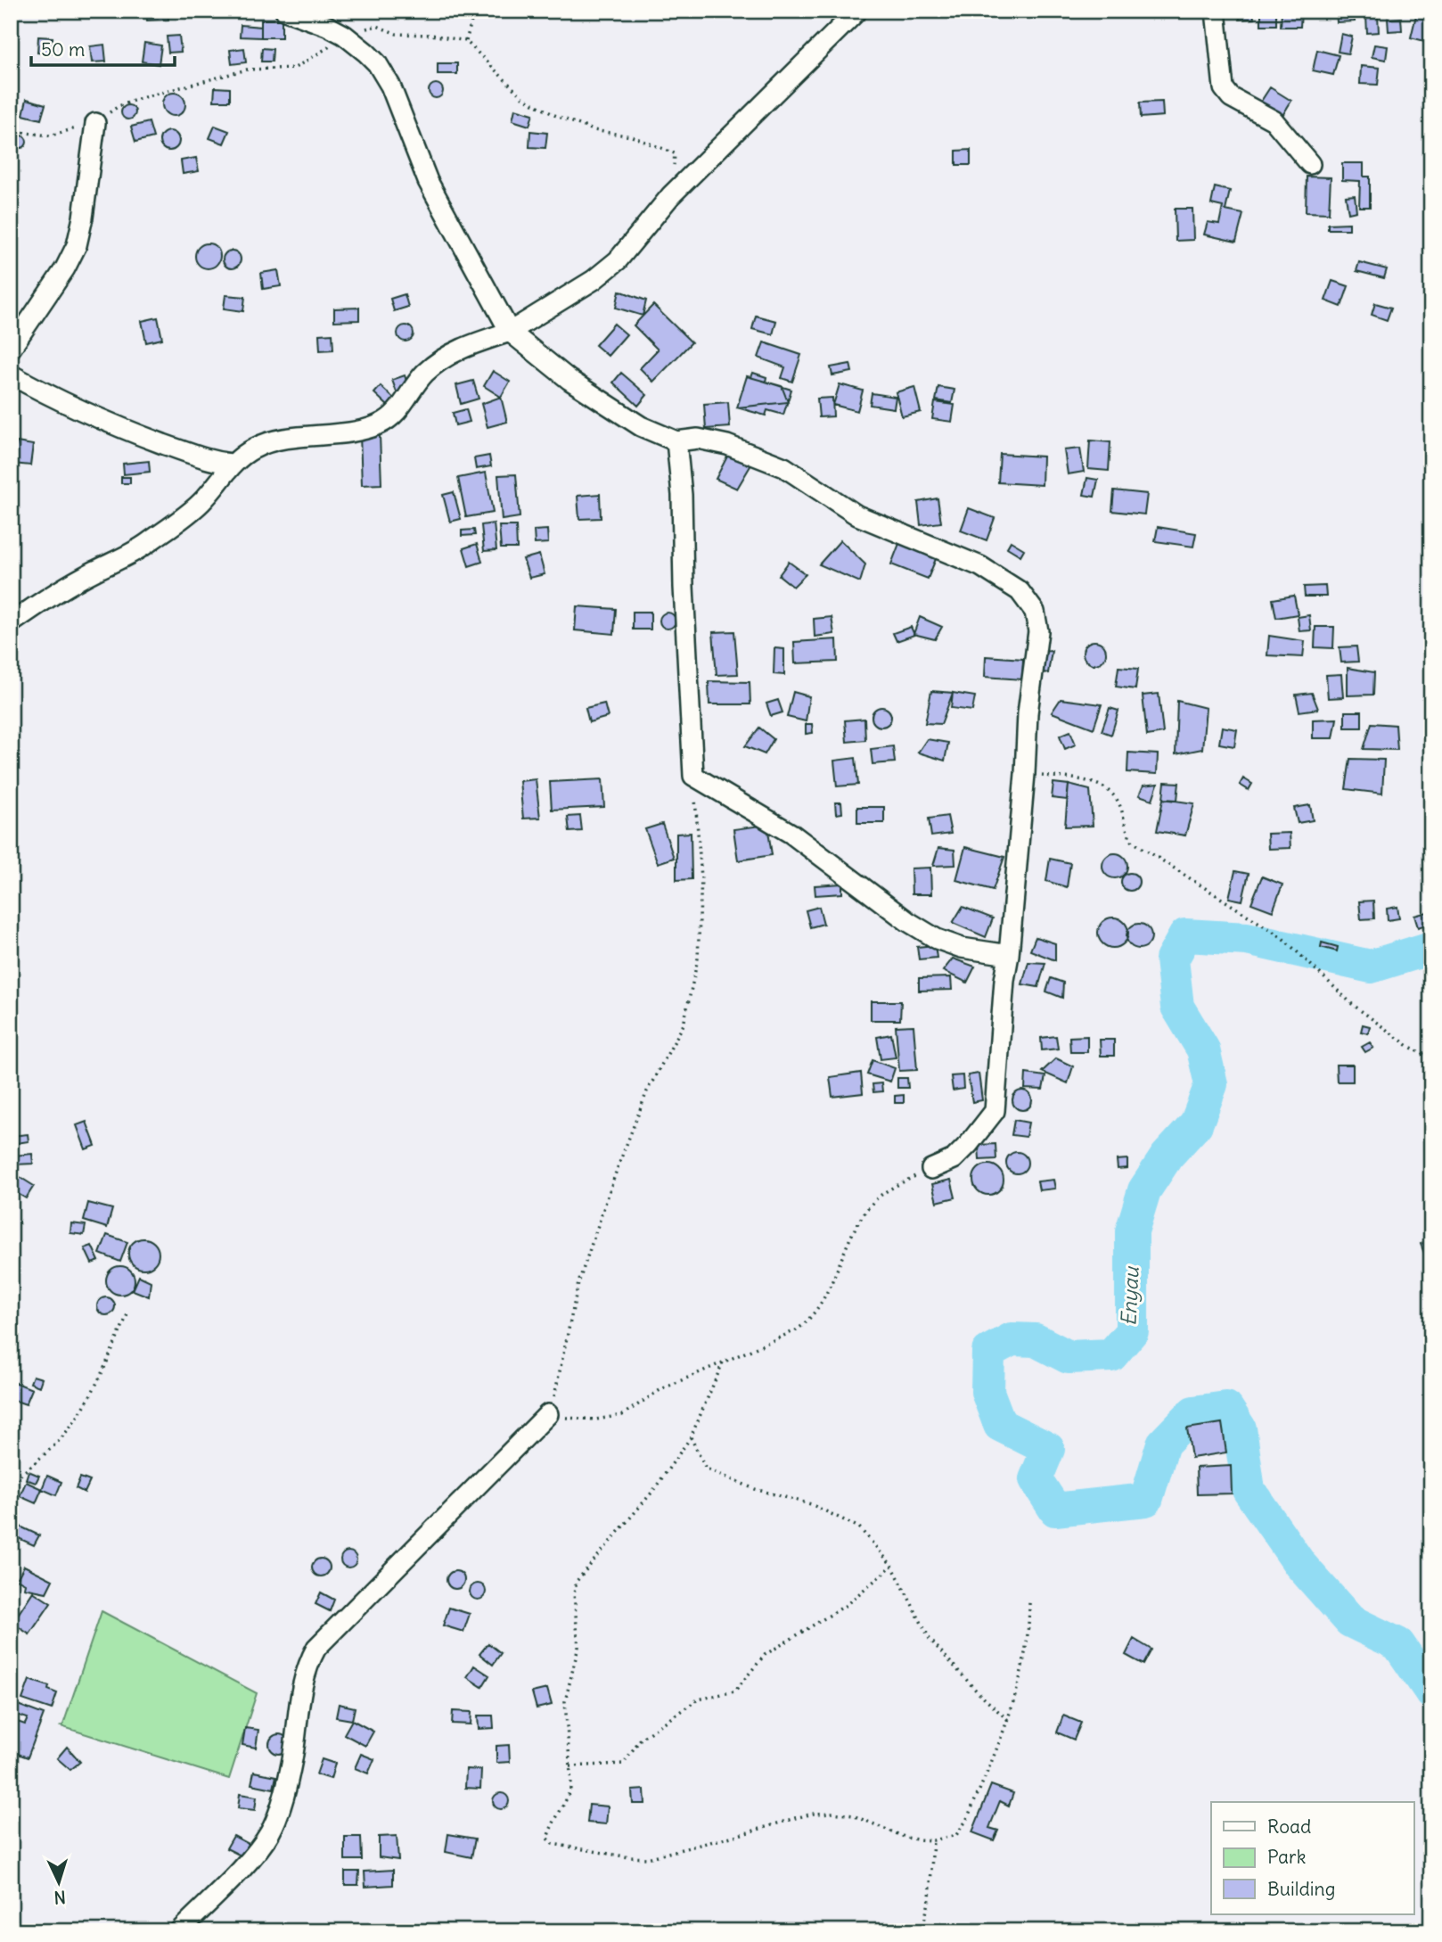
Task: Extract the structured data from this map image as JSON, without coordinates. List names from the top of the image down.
{
  "water": ["Enyau"],
  "legend": ["Road", "Park", "Building"],
  "scale_bar": "50 m",
  "north": "bottom"
}
